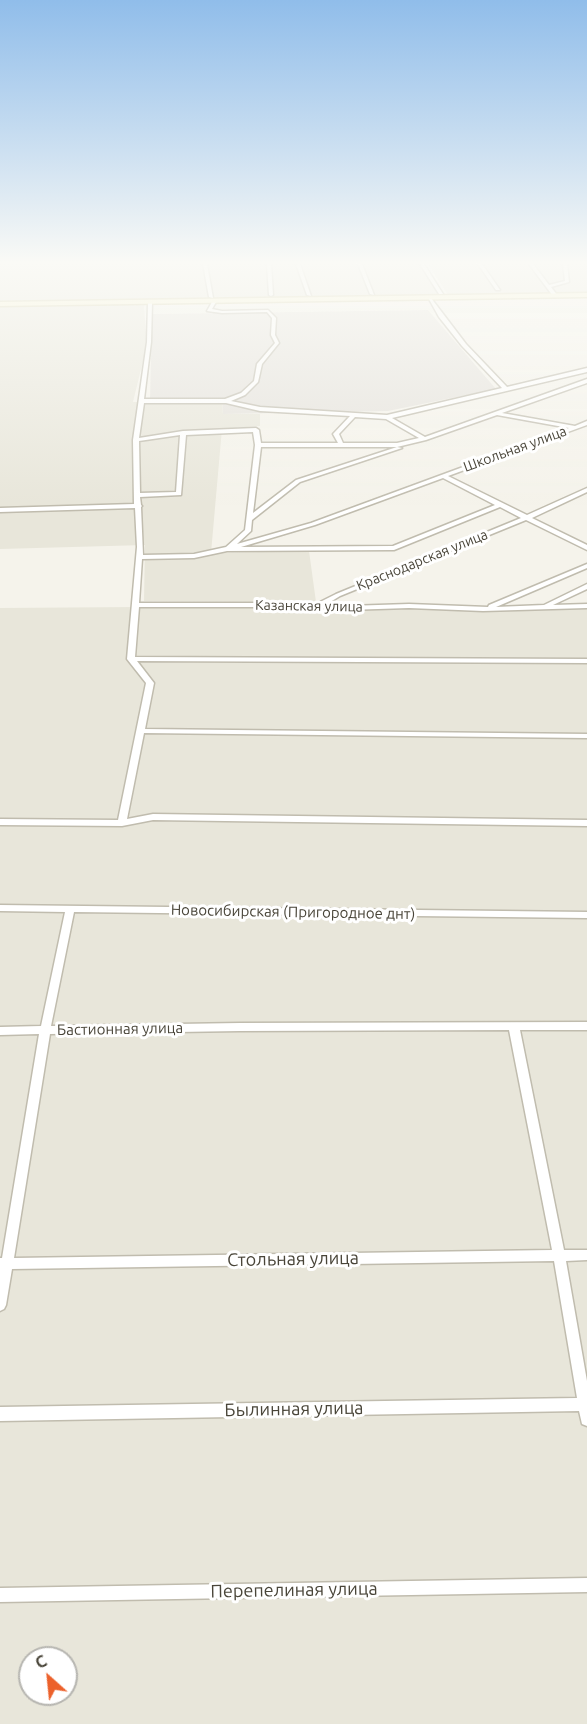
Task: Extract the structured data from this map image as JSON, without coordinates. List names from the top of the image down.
{
  "streets": {
    "street": [
      "Школьная улица",
      "Краснодарская улица",
      "Казанская улица",
      "Новосибирская (Пригородное днт)",
      "Бастионная улица",
      "Стольная улица",
      "Былинная улица",
      "Перепелиная улица"
    ]
  },
  "crossings": [
    ["Краснодарская улица", "Казанская улица"]
  ],
  "north": "top left"
}
